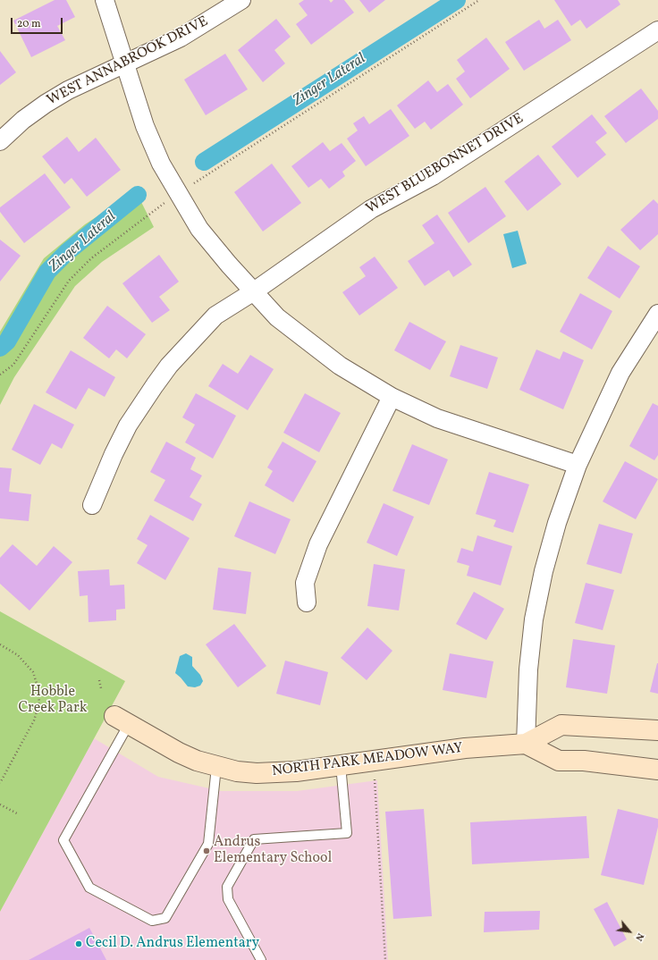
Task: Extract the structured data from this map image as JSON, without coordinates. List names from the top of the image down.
{
  "streets": {
    "street": ["WEST ANNABROOK DRIVE", "WEST BLUEBONNET DRIVE", "NORTH PARK MEADOW WAY"]
  },
  "water": ["Zinger Lateral"],
  "parks": ["Hobble Creek Park"],
  "places": ["Andrus Elementary School", "Cecil D. Andrus Elementary"],
  "scale_bar": "20 m",
  "north": "bottom right"
}
